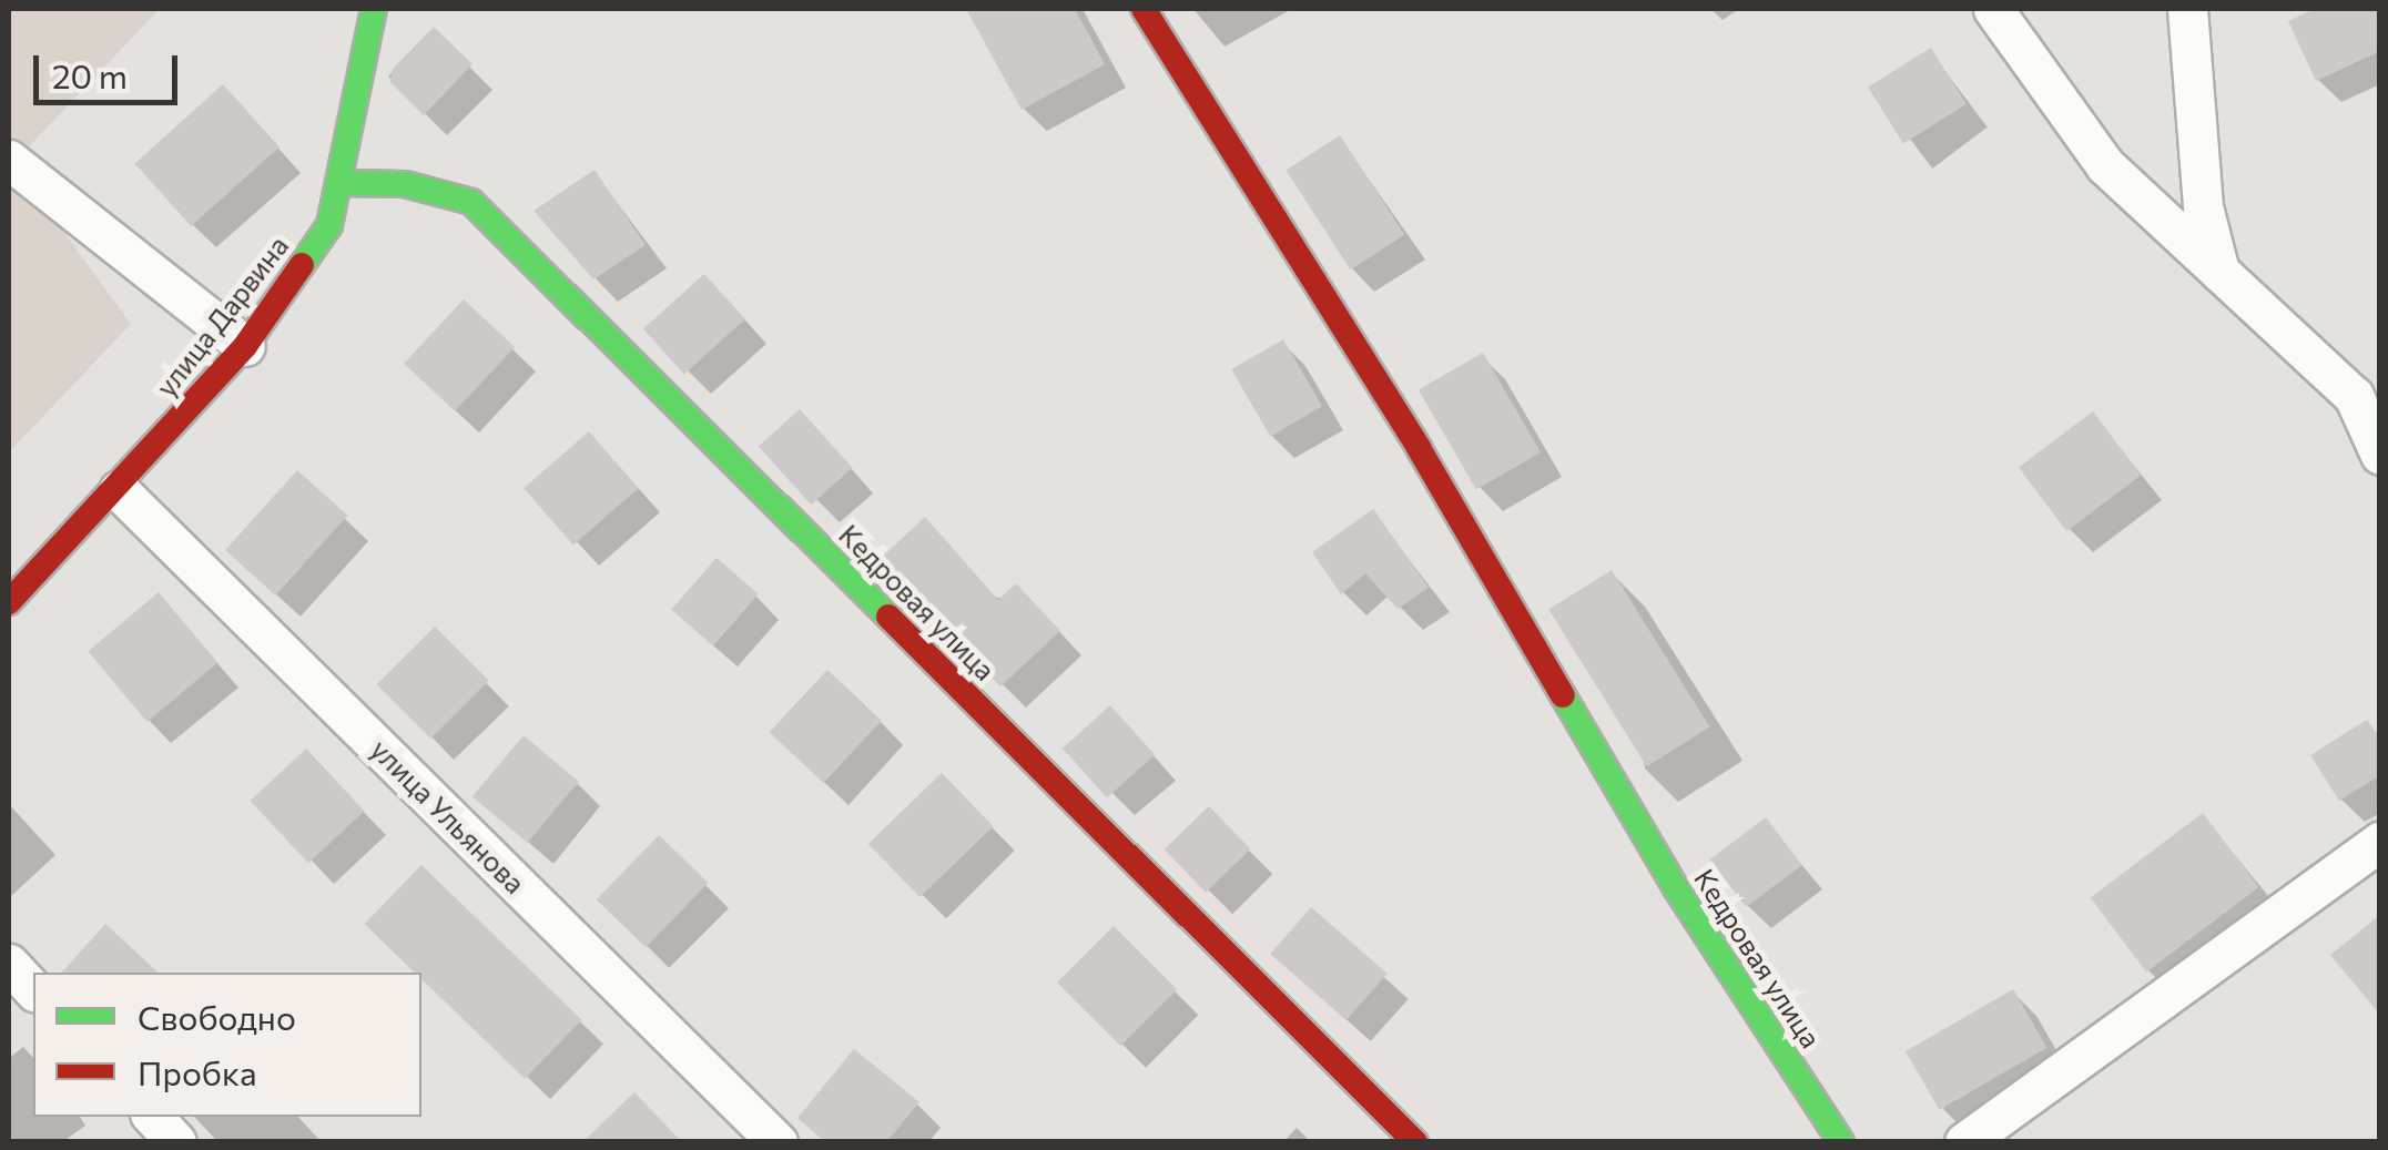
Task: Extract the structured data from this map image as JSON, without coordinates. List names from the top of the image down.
{
  "streets": {
    "street": ["улица Дарвина", "Кедровая улица", "улица Ульянова"]
  },
  "crossings": [
    ["улица Дарвина", "Кедровая улица"],
    ["улица Дарвина", "улица Ульянова"]
  ],
  "legend": ["Свободно", "Пробка"],
  "scale_bar": "20 m"
}
